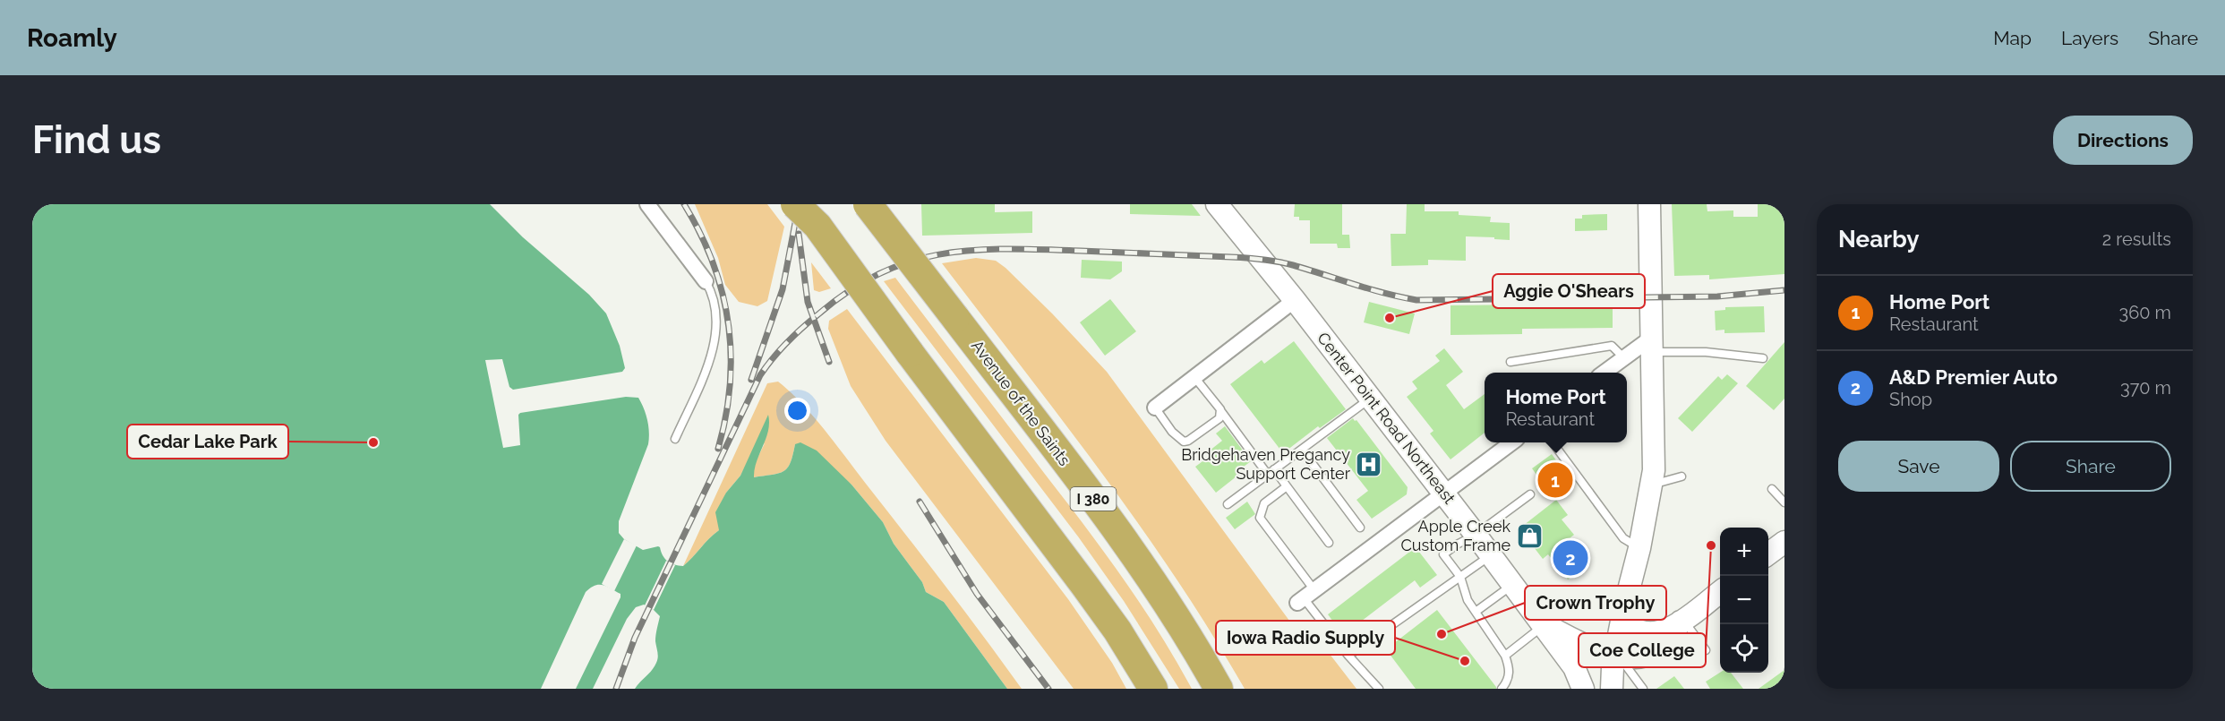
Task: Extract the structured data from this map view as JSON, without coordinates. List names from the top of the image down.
{
  "streets": {
    "highway": ["Avenue of the Saints", "I 380"],
    "main road": ["Center Point Road Northeast"]
  },
  "places": {
    "other": [
      "Aggie O'Shears",
      "Cedar Lake Park",
      "Coe College",
      "Crown Trophy",
      "Iowa Radio Supply"
    ],
    "hospital": ["Bridgehaven Pregancy Support Center"],
    "shop": ["Apple Creek Custom Frame"]
  },
  "page": {
    "header": "Roamly",
    "nav": ["Map", "Layers", "Share"],
    "buttons": [
      "Directions",
      ["Save", "Share"]
    ],
    "title": "Find us",
    "heading": ["Nearby", "2 results"],
    "list": [
      {
        "mark": "1",
        "name": "Home Port",
        "note": "Restaurant",
        "value": "360 m"
      },
      {
        "mark": "2",
        "name": "A&D Premier Auto",
        "note": "Shop",
        "value": "370 m"
      }
    ],
    "popup": ["Home Port", "Restaurant"],
    "pins": ["1", "2"],
    "map_buttons": ["+", "−"]
  }
}
